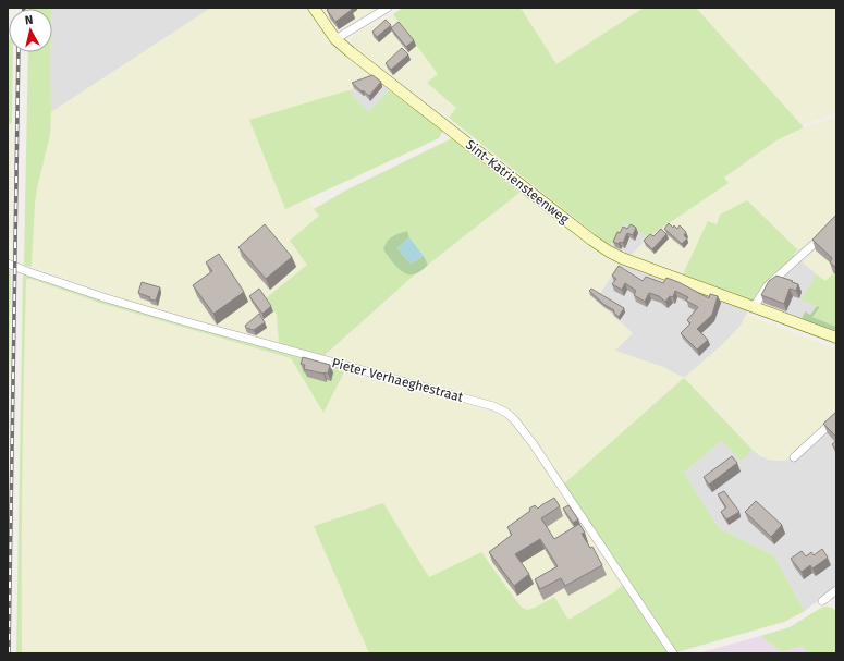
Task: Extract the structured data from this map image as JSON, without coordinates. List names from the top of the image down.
{
  "streets": {
    "street": ["Sint-Katriensteenweg", "Pieter Verhaeghestraat"]
  },
  "north": "top"
}
